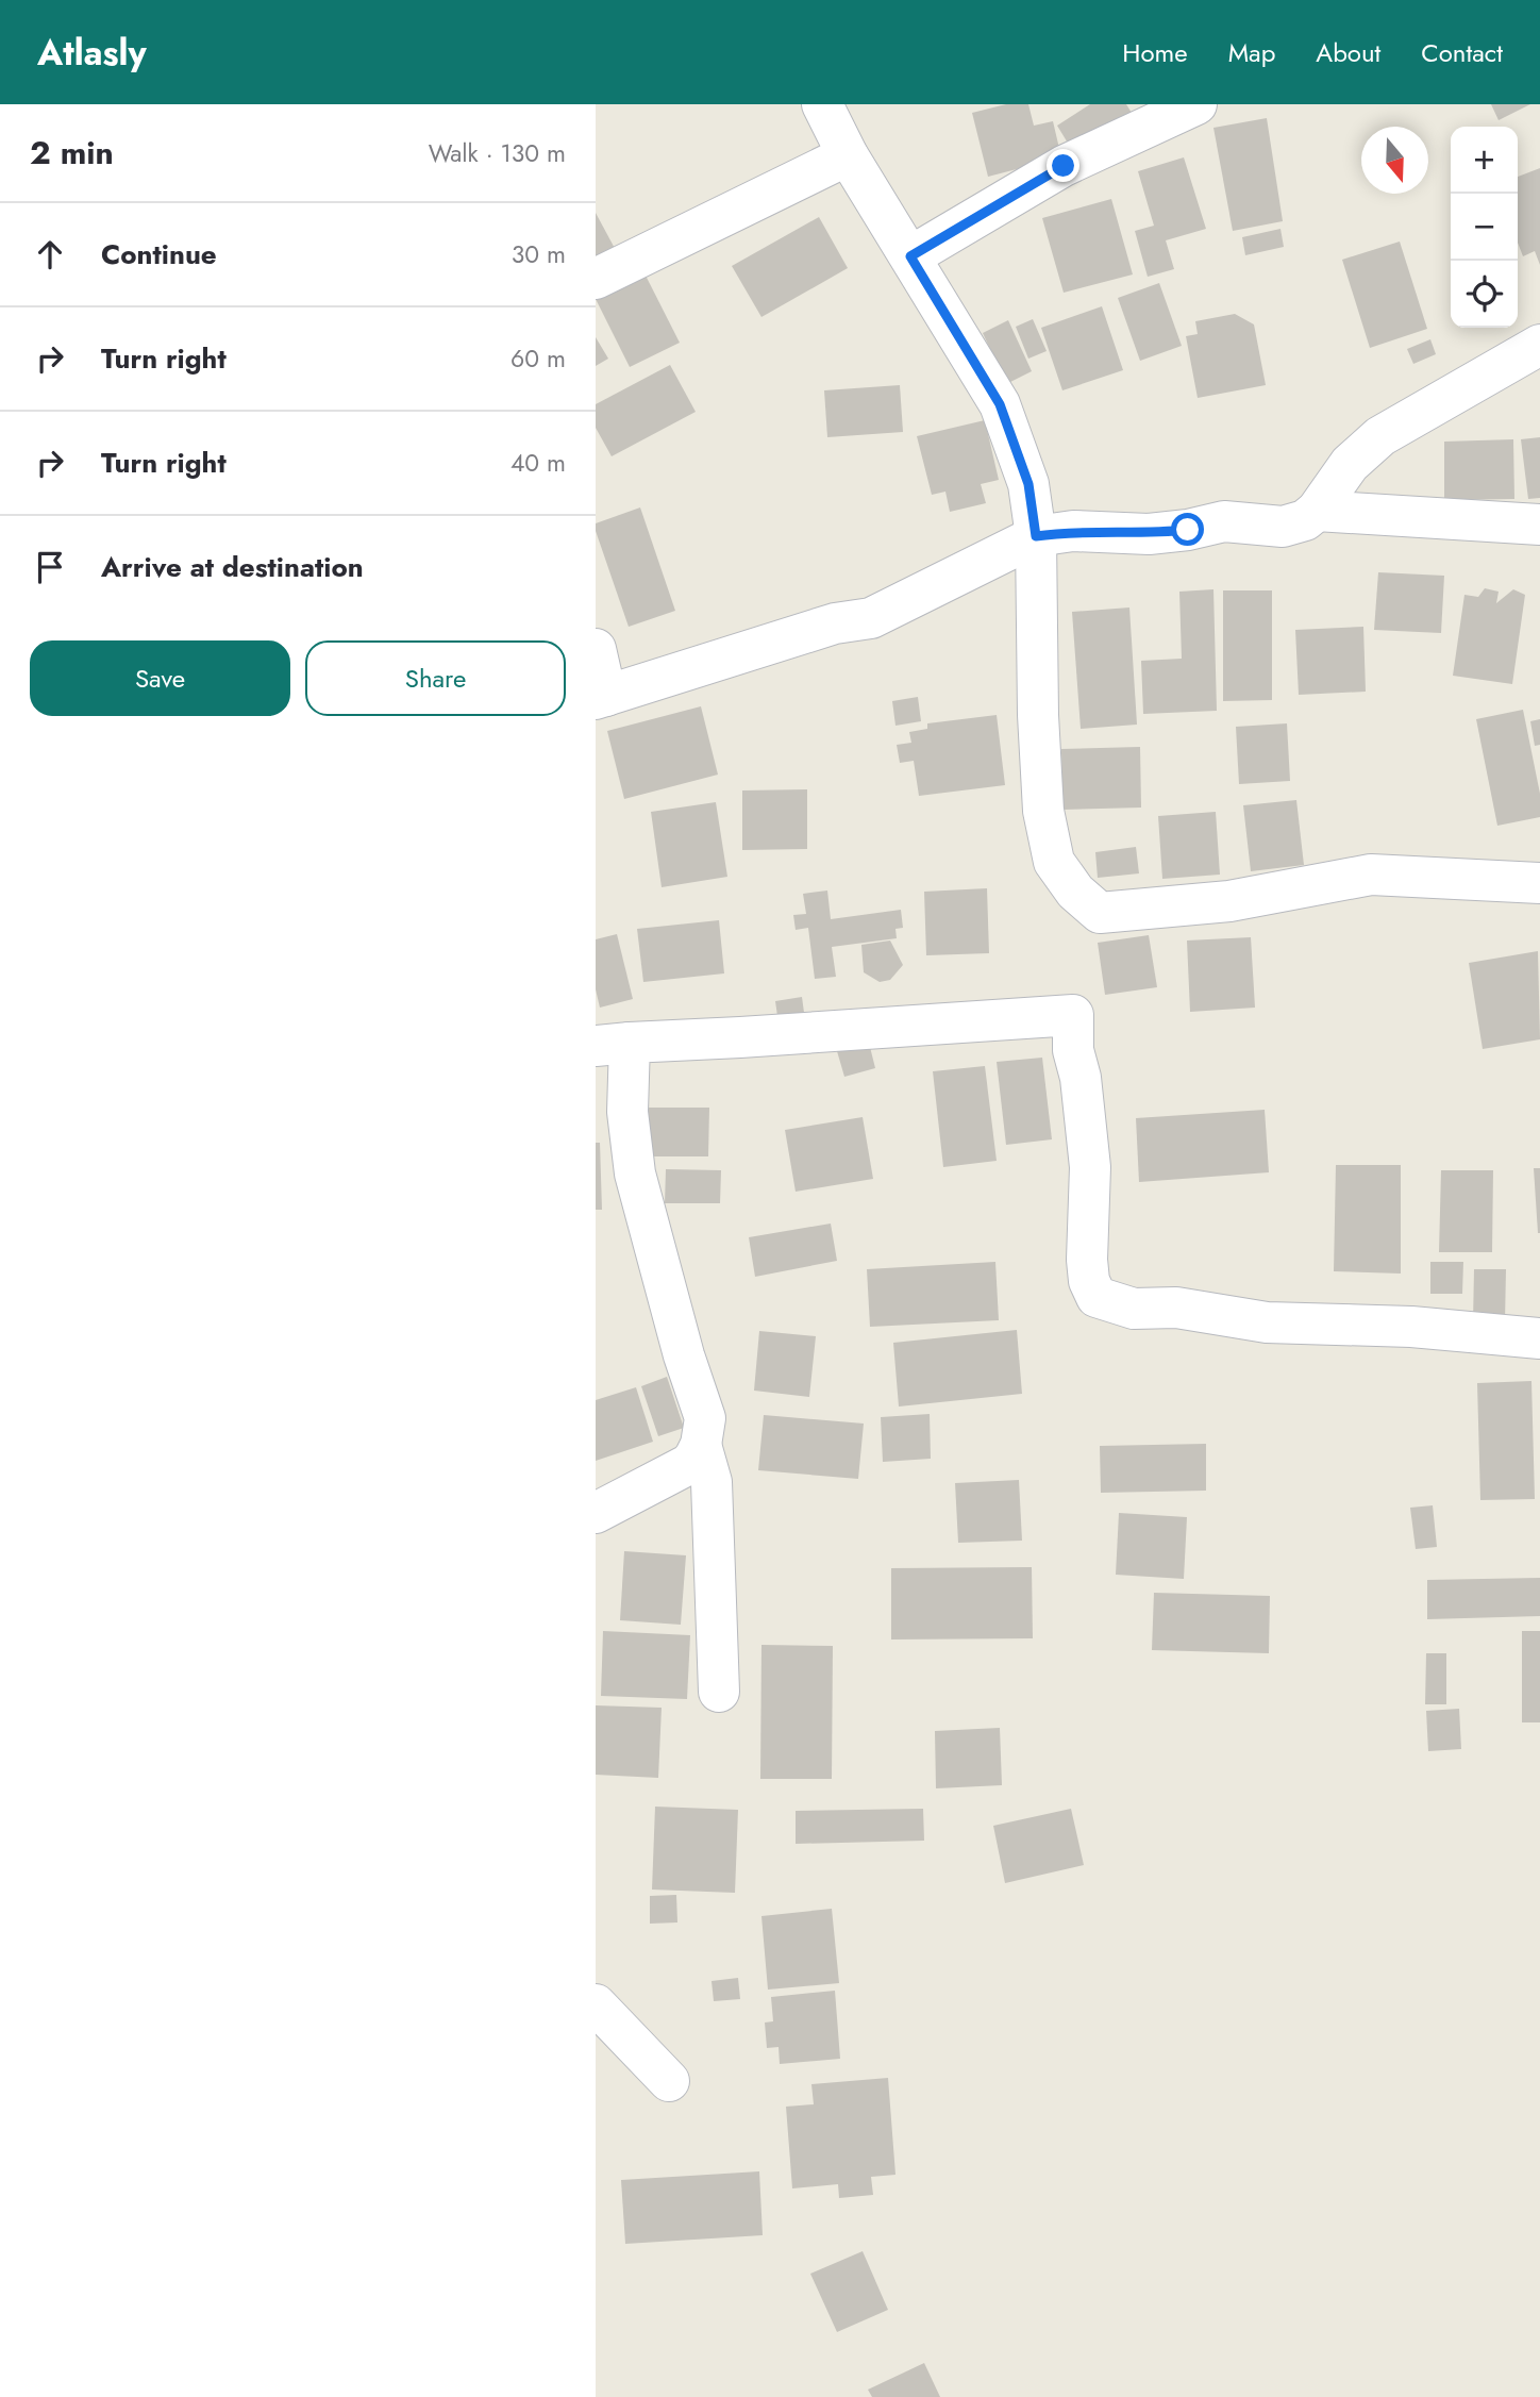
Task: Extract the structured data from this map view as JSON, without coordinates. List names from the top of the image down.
{
  "north": "bottom",
  "page": {
    "header": "Atlasly",
    "nav": [
      "Home",
      "Map",
      "About",
      "Contact"
    ],
    "heading": ["2 min", "Walk · 130 m"],
    "map_buttons": ["+", "−"],
    "list": [
      ["Continue", "30 m"],
      ["Turn right", "60 m"],
      ["Turn right", "40 m"],
      "Arrive at destination"
    ],
    "buttons": ["Save", "Share"]
  }
}
